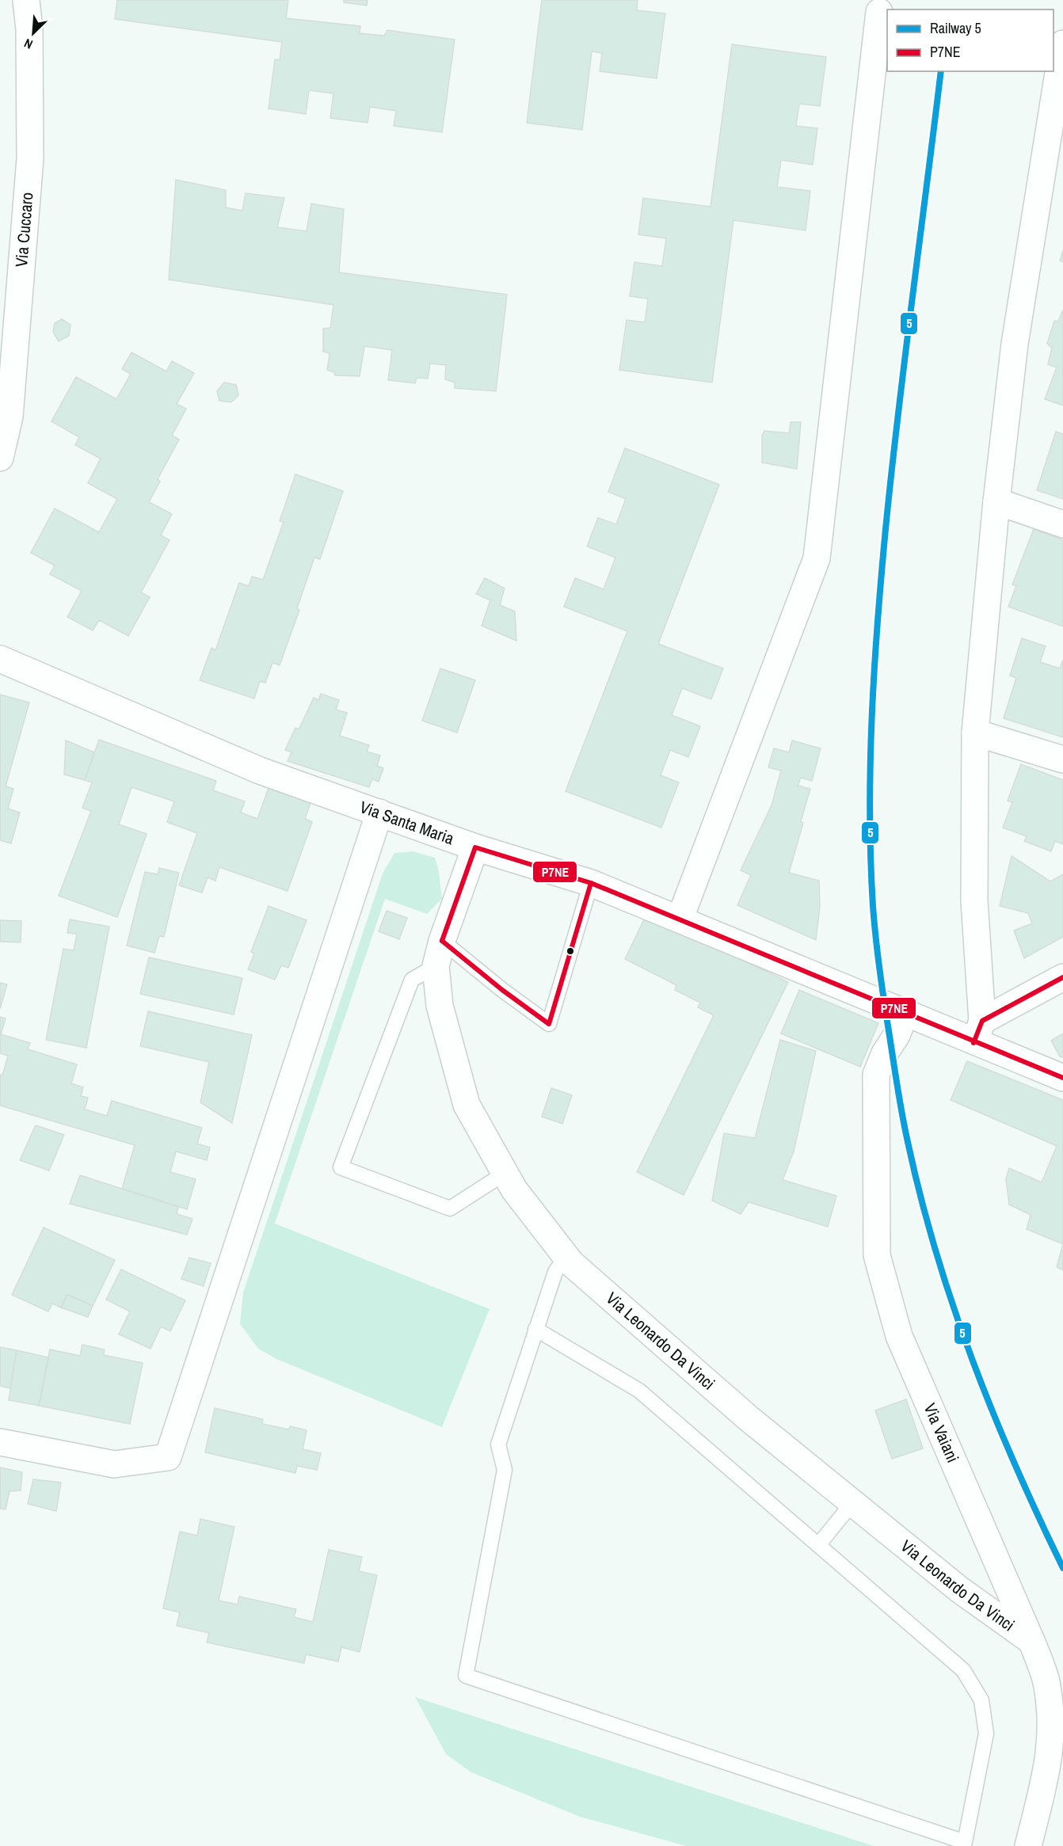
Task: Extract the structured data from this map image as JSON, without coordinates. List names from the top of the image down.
{
  "streets": {
    "street": [
      "Via Cuccaro",
      "Via Santa Maria",
      "Via Leonardo Da Vinci",
      "Via Vaiani"
    ]
  },
  "crossings": [
    ["Via Santa Maria", "Via Leonardo Da Vinci"],
    ["Via Santa Maria", "Via Vaiani"],
    ["Via Leonardo Da Vinci", "Via Vaiani"]
  ],
  "lines": ["rail line 5", "transit line P7NE"],
  "legend": ["Railway 5", "P7NE"],
  "north": "bottom left"
}
